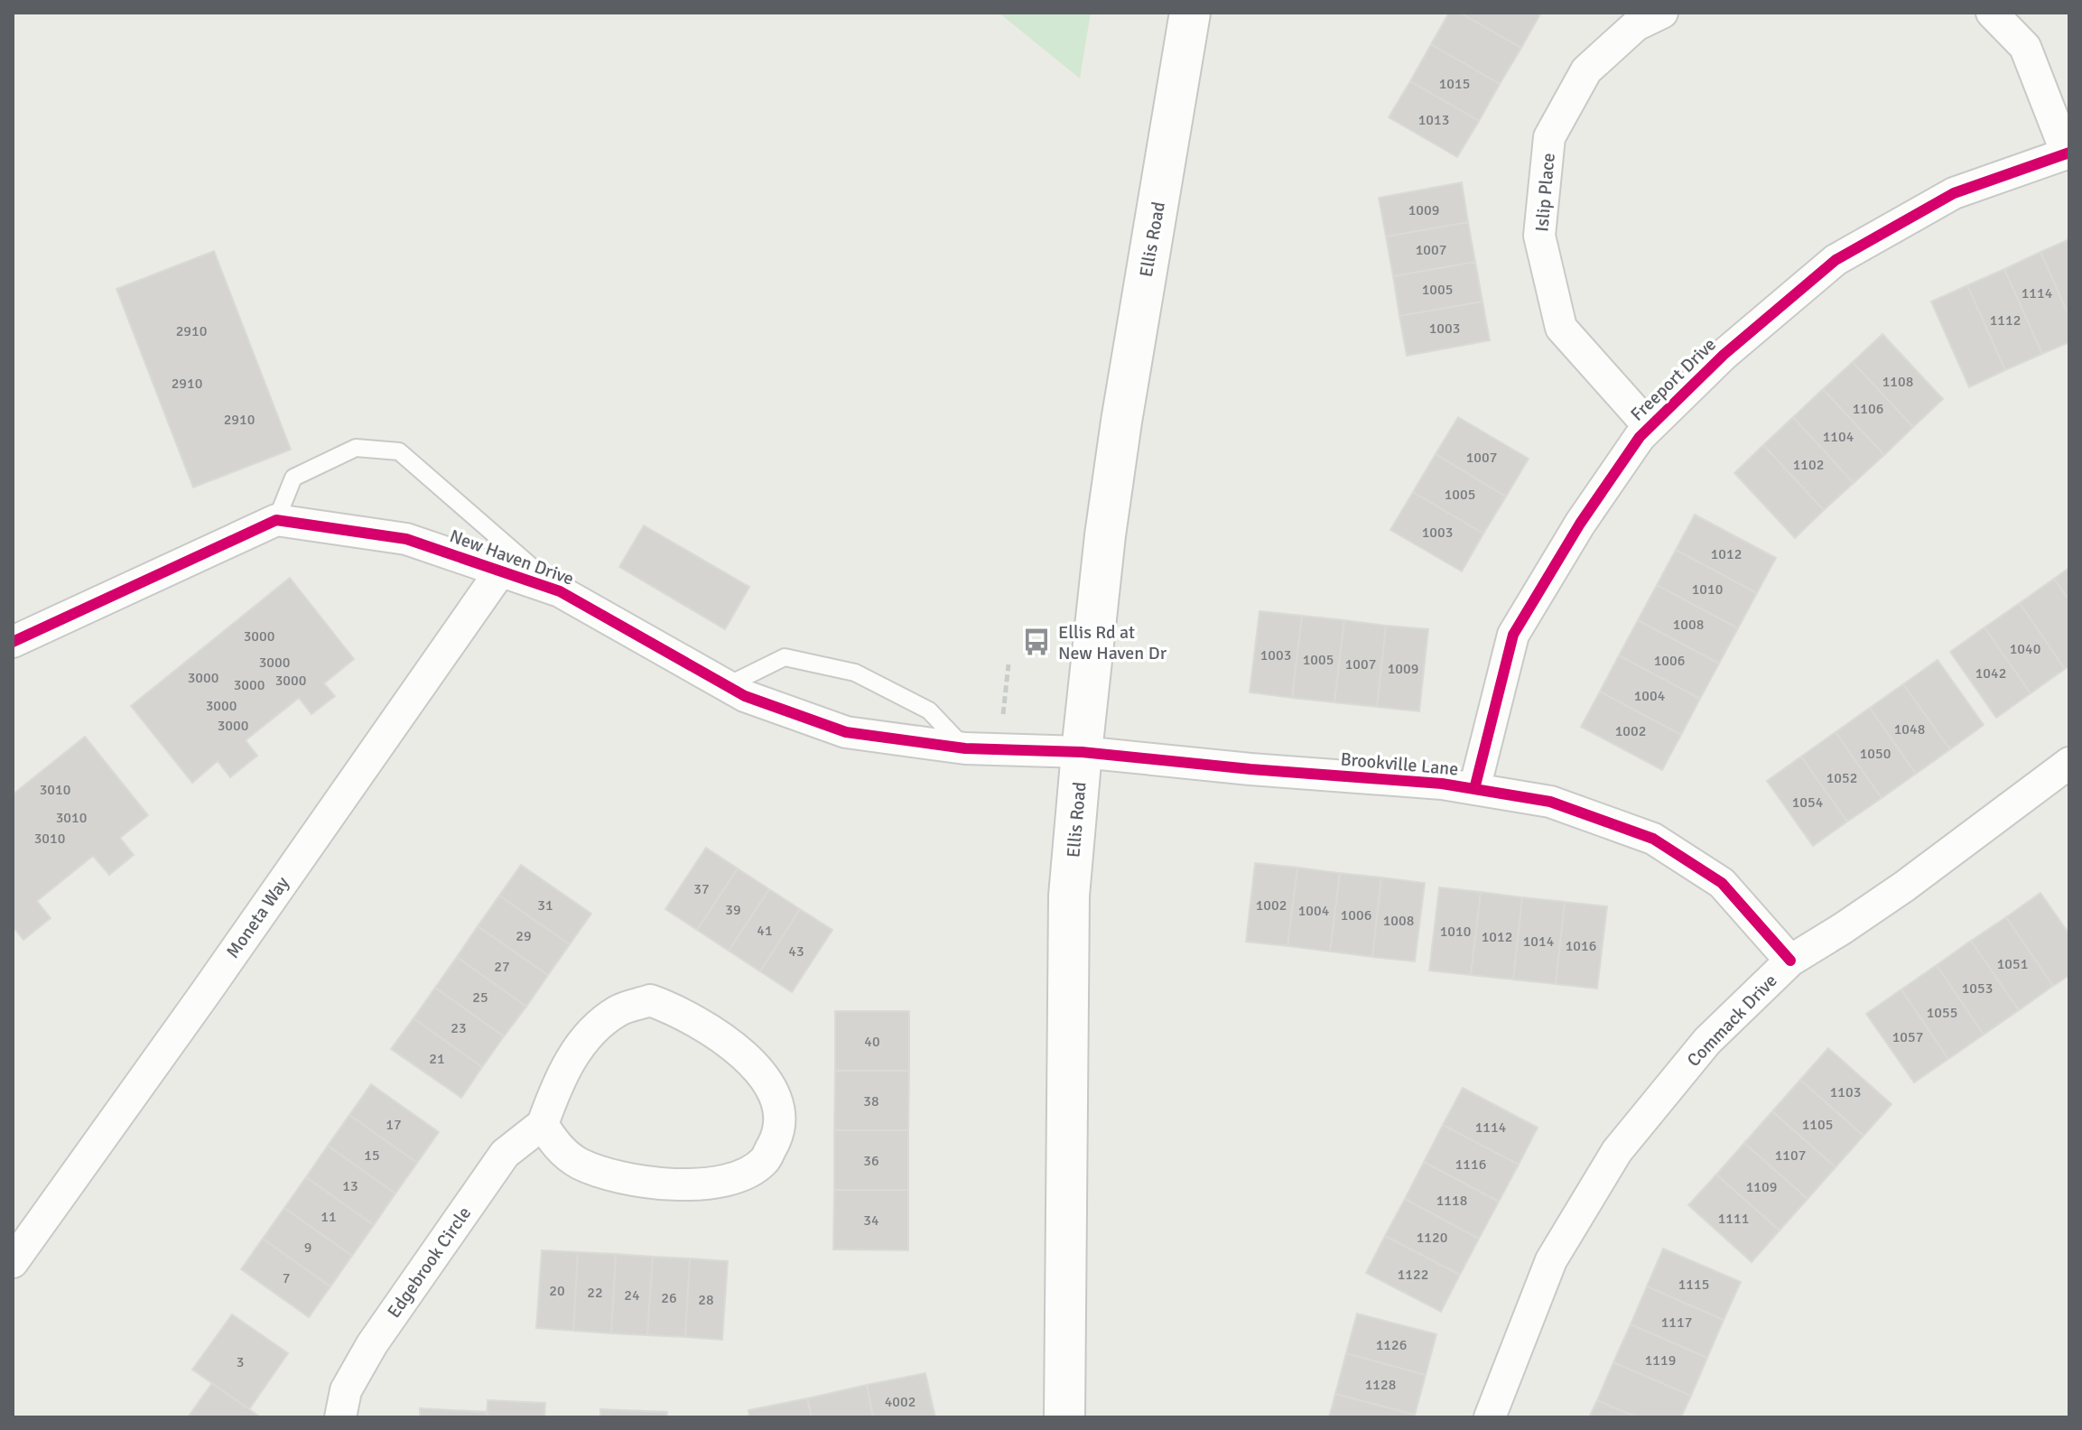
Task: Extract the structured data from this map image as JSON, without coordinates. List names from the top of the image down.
{
  "streets": {
    "main road": ["Ellis Road"],
    "street": [
      "Islip Place",
      "Freeport Drive",
      "New Haven Drive",
      "Brookville Lane",
      "Moneta Way",
      "Commack Drive",
      "Edgebrook Circle"
    ]
  },
  "crossings": [
    ["Islip Place", "Freeport Drive"],
    ["Ellis Road", "New Haven Drive"],
    ["Ellis Road", "Brookville Lane"],
    ["Freeport Drive", "Brookville Lane"],
    ["New Haven Drive", "Brookville Lane"],
    ["New Haven Drive", "Moneta Way"],
    ["Brookville Lane", "Commack Drive"]
  ],
  "places": {
    "bus stop": ["Ellis Rd at New Haven Dr"]
  },
  "house_numbers": [
    "1015",
    "1013",
    "1009",
    "1007",
    "1005",
    "1114",
    "1112",
    "1003",
    "2910",
    "1108",
    "2910",
    "1106",
    "2910",
    "1104",
    "1007",
    "1102",
    "1005",
    "1003",
    "1012",
    "1010",
    "1008",
    "3000",
    "1040",
    "1003",
    "1005",
    "1006",
    "3000",
    "1007",
    "1009",
    "1042",
    "3000",
    "3000",
    "3000",
    "1004",
    "3000",
    "3000",
    "1048",
    "1002",
    "1050",
    "1052",
    "3010",
    "1054",
    "3010",
    "3010",
    "37",
    "31",
    "1002",
    "39",
    "1004",
    "1006",
    "1008",
    "41",
    "1010",
    "29",
    "1012",
    "1014",
    "1016",
    "43",
    "1051",
    "27",
    "1053",
    "25",
    "1055",
    "23",
    "1057",
    "40",
    "21",
    "1103",
    "38",
    "17",
    "1105",
    "1114",
    "15",
    "1107",
    "36",
    "1116",
    "13",
    "1109",
    "1118",
    "11",
    "1111",
    "34",
    "1120",
    "9",
    "1122",
    "7",
    "1115",
    "20",
    "22",
    "24",
    "26",
    "28",
    "1117",
    "1126",
    "1119",
    "3",
    "1128",
    "4002"
  ]
}
